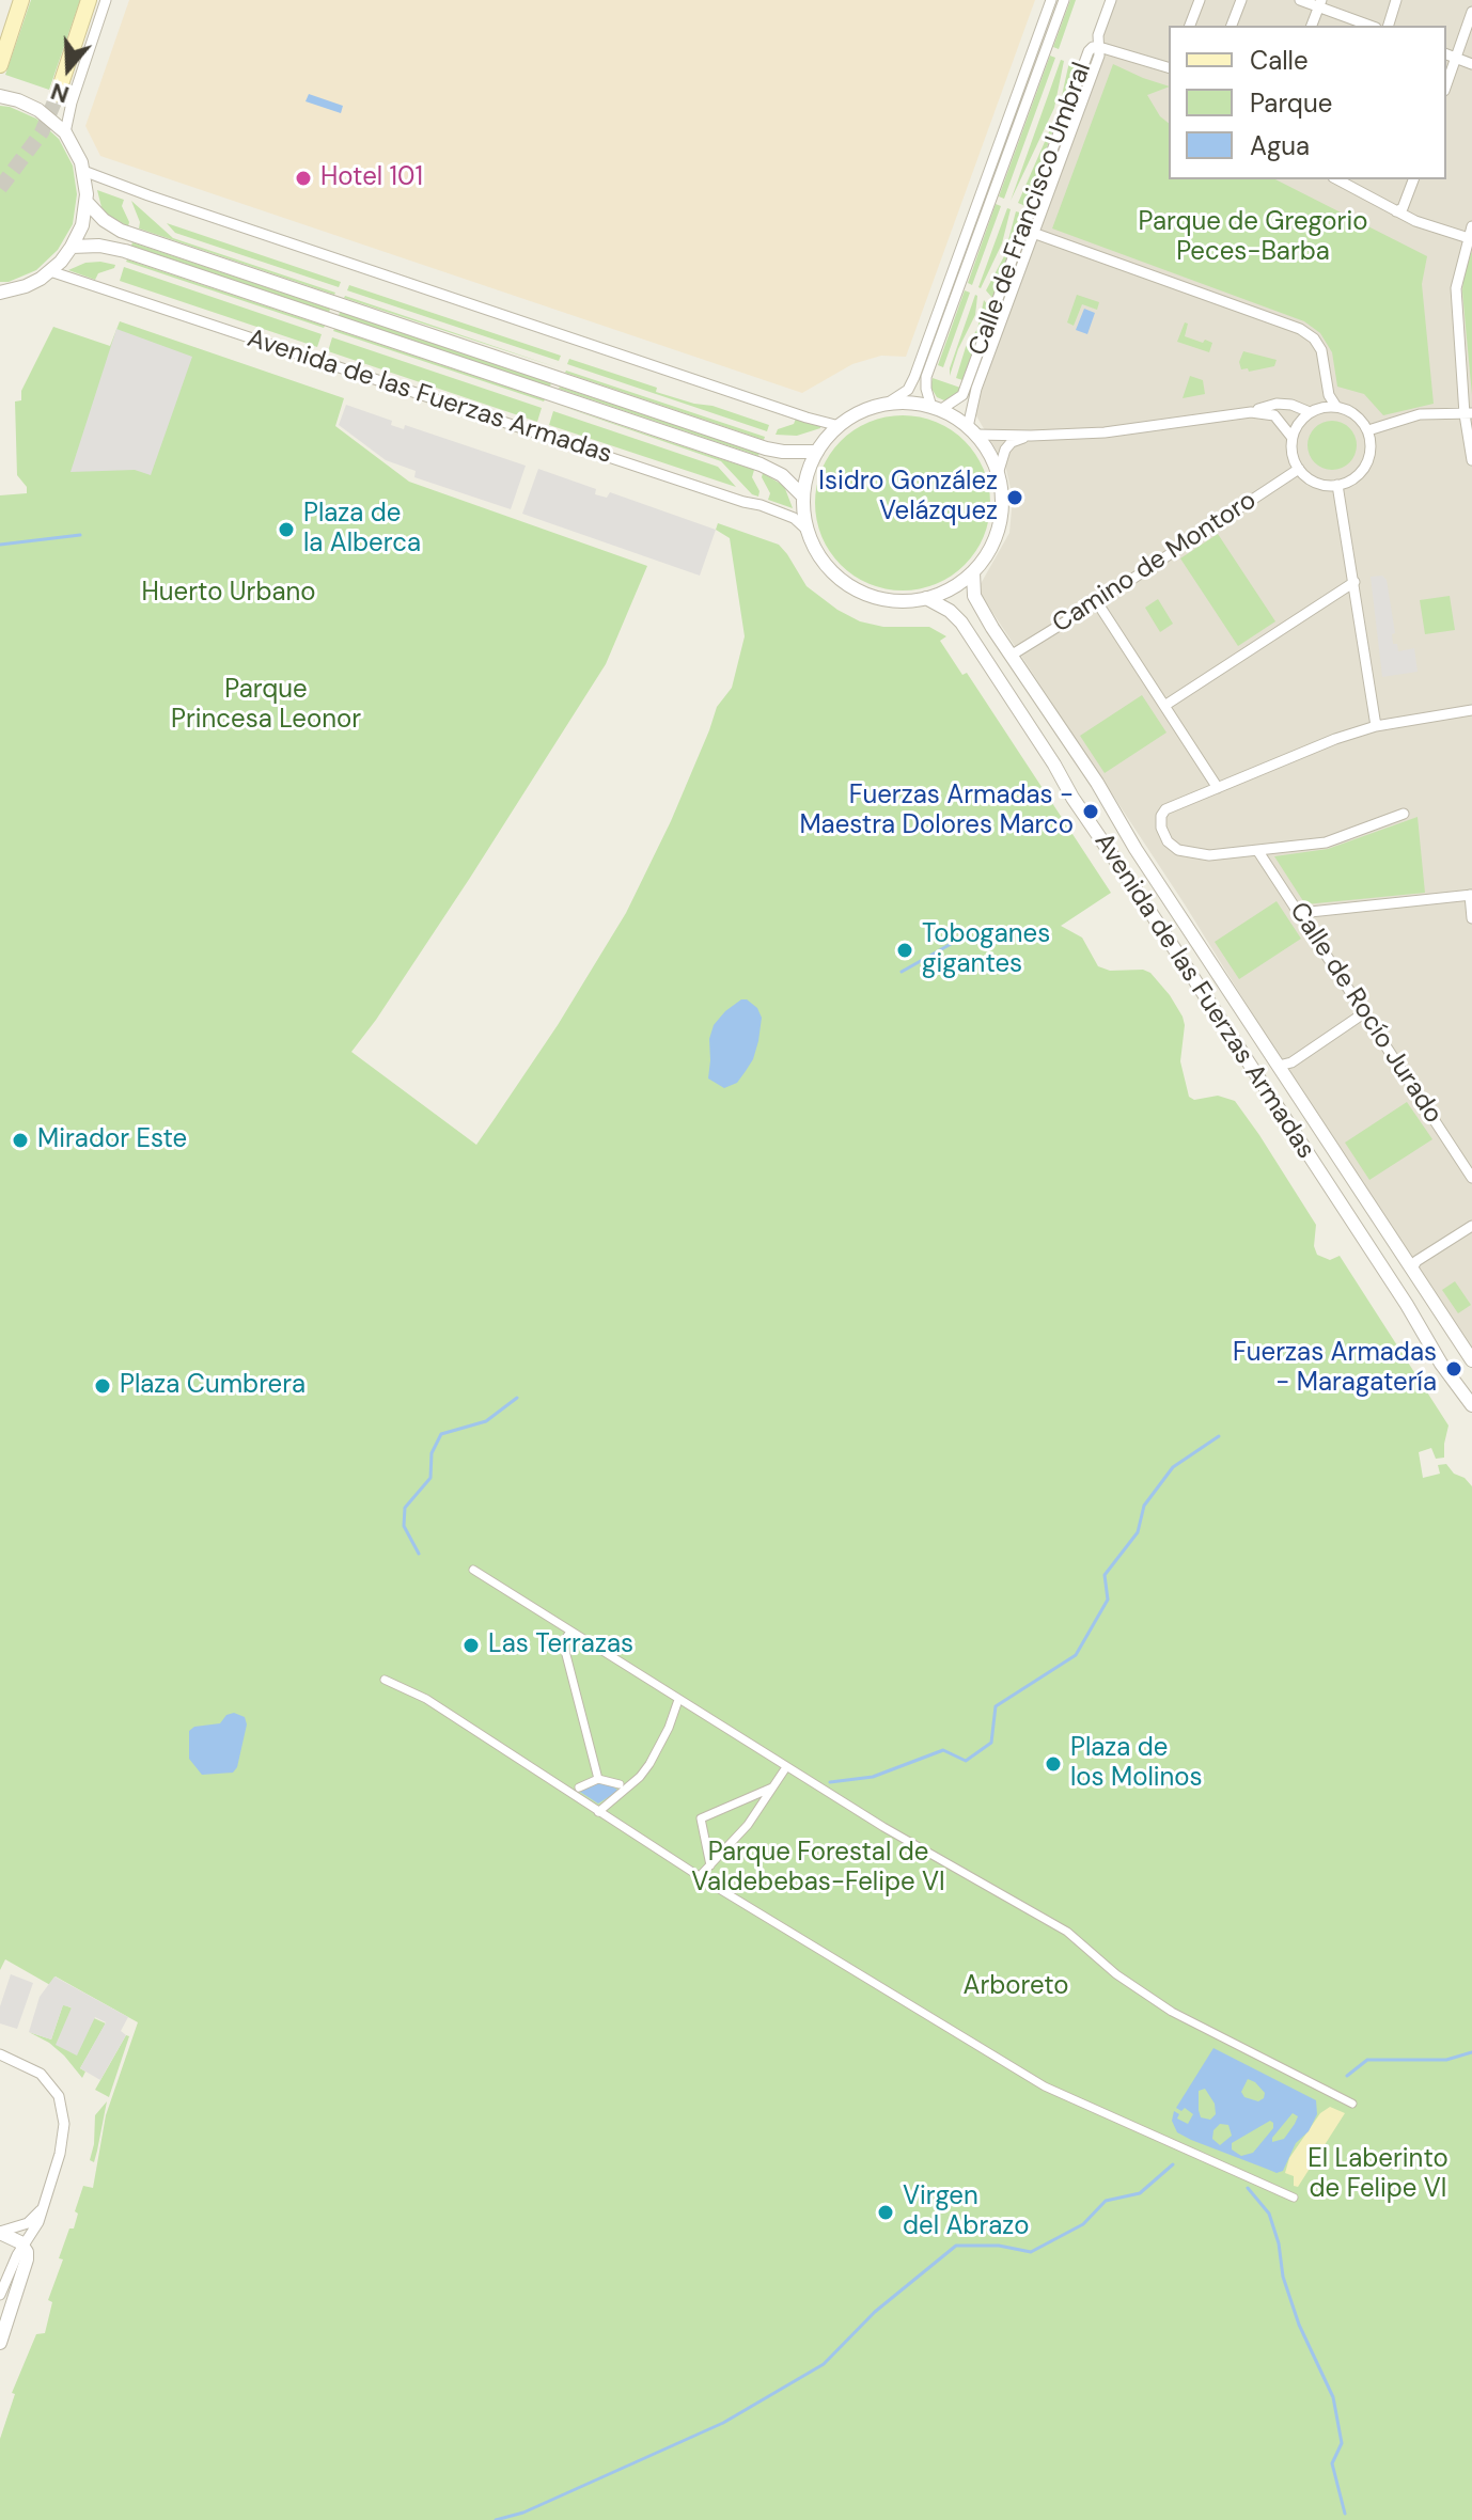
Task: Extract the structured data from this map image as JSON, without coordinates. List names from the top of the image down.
{
  "streets": {
    "street": [
      "Calle de Francisco Umbral",
      "Avenida de las Fuerzas Armadas",
      "Camino de Montoro",
      "Calle de Rocío Jurado"
    ]
  },
  "crossings": [
    ["Calle de Francisco Umbral", "Avenida de las Fuerzas Armadas"],
    ["Avenida de las Fuerzas Armadas", "Camino de Montoro"]
  ],
  "parks": [
    "Parque de Gregorio Peces-Barba",
    "Huerto Urbano",
    "Parque Princesa Leonor",
    "Parque Forestal de Valdebebas-Felipe VI",
    "Arboreto",
    "El Laberinto de Felipe VI"
  ],
  "places": [
    "Hotel 101",
    "Isidro González Velázquez",
    "Plaza de la Alberca",
    "Fuerzas Armadas - Maestra Dolores Marco",
    "Toboganes gigantes",
    "Mirador Este",
    "Fuerzas Armadas - Maragatería",
    "Plaza Cumbrera",
    "Las Terrazas",
    "Plaza de los Molinos",
    "Virgen del Abrazo"
  ],
  "legend": ["Calle", "Parque", "Agua"],
  "north": "bottom"
}
